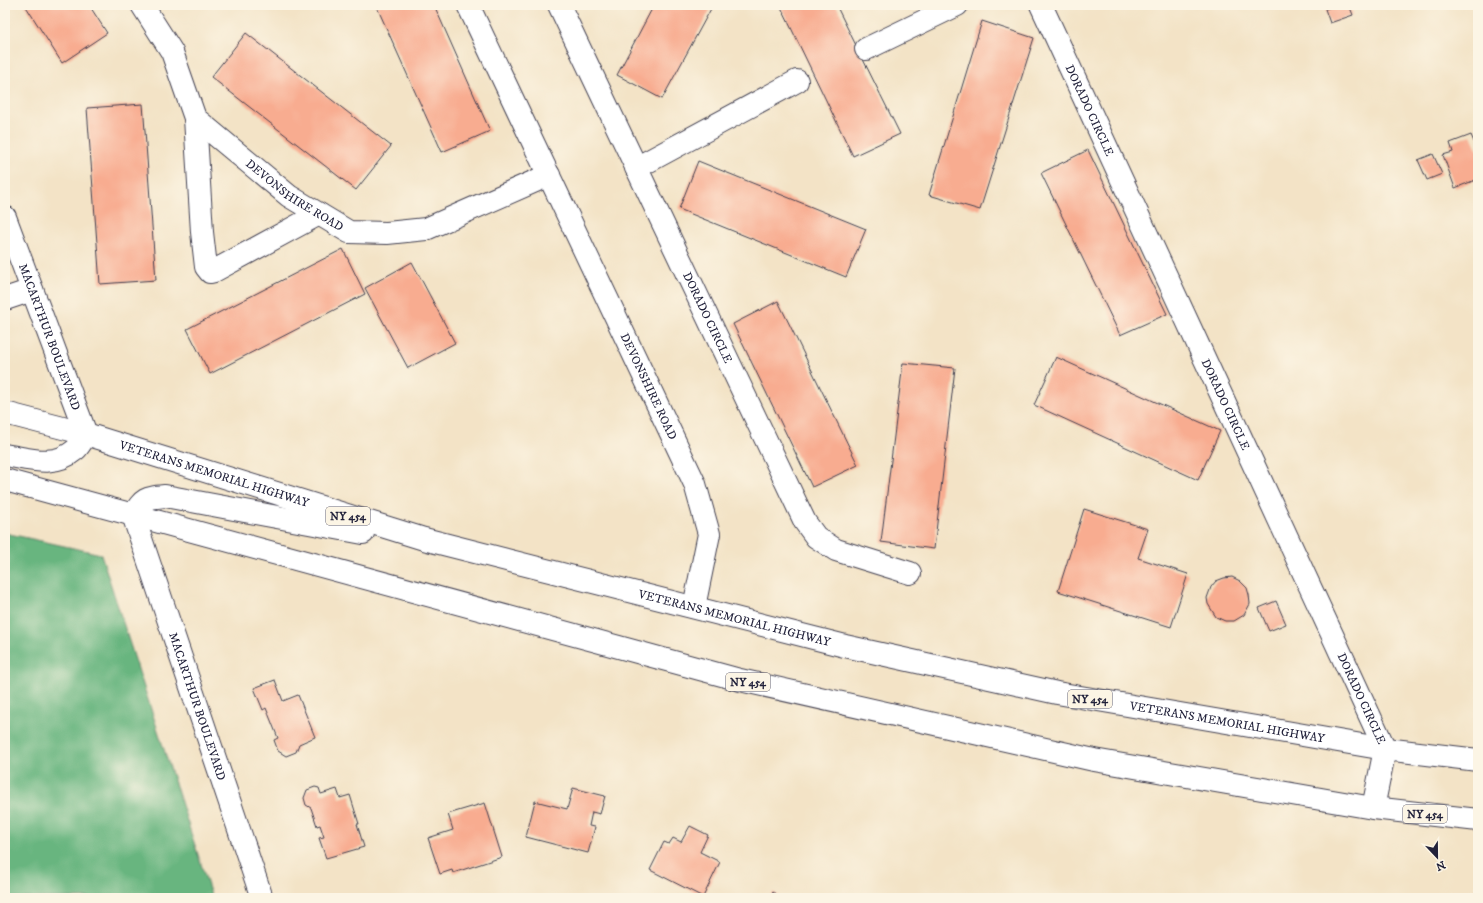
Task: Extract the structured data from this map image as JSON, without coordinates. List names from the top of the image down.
{
  "streets": {
    "main road": [
      "DORADO CIRCLE",
      "DEVONSHIRE ROAD",
      "MACARTHUR BOULEVARD",
      "VETERANS MEMORIAL HIGHWAY",
      "NY 454"
    ]
  },
  "crossings": [
    ["DORADO CIRCLE", "VETERANS MEMORIAL HIGHWAY"],
    ["DORADO CIRCLE", "NY 454"],
    ["DEVONSHIRE ROAD", "VETERANS MEMORIAL HIGHWAY"],
    ["MACARTHUR BOULEVARD", "VETERANS MEMORIAL HIGHWAY"],
    ["MACARTHUR BOULEVARD", "NY 454"]
  ],
  "north": "bottom"
}
